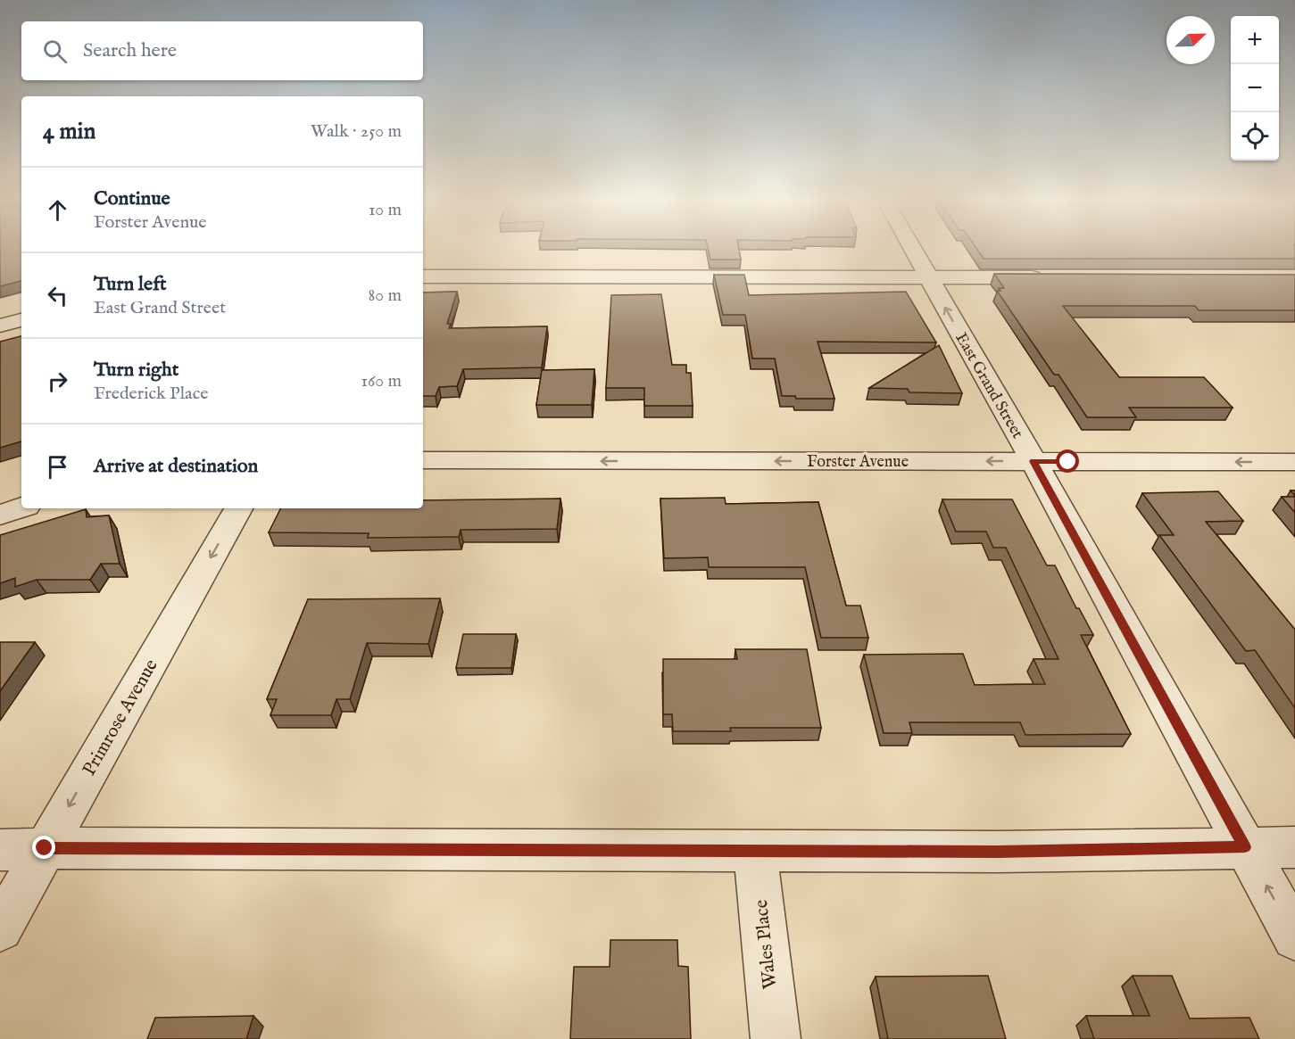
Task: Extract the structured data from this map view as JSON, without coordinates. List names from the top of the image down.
{
  "streets": {
    "street": [
      "East Grand Street",
      "Forster Avenue",
      "Primrose Avenue",
      "Wales Place"
    ]
  },
  "crossings": [
    ["East Grand Street", "Forster Avenue"]
  ],
  "one_way": ["East Grand Street", "Primrose Avenue"],
  "north": "top right",
  "page": {
    "map_buttons": ["+", "−"],
    "search": "Search here",
    "heading": ["4 min", "Walk · 250 m"],
    "list": [
      ["Continue", "Forster Avenue", "10 m"],
      ["Turn left", "East Grand Street", "80 m"],
      ["Turn right", "Frederick Place", "160 m"],
      "Arrive at destination"
    ]
  }
}
